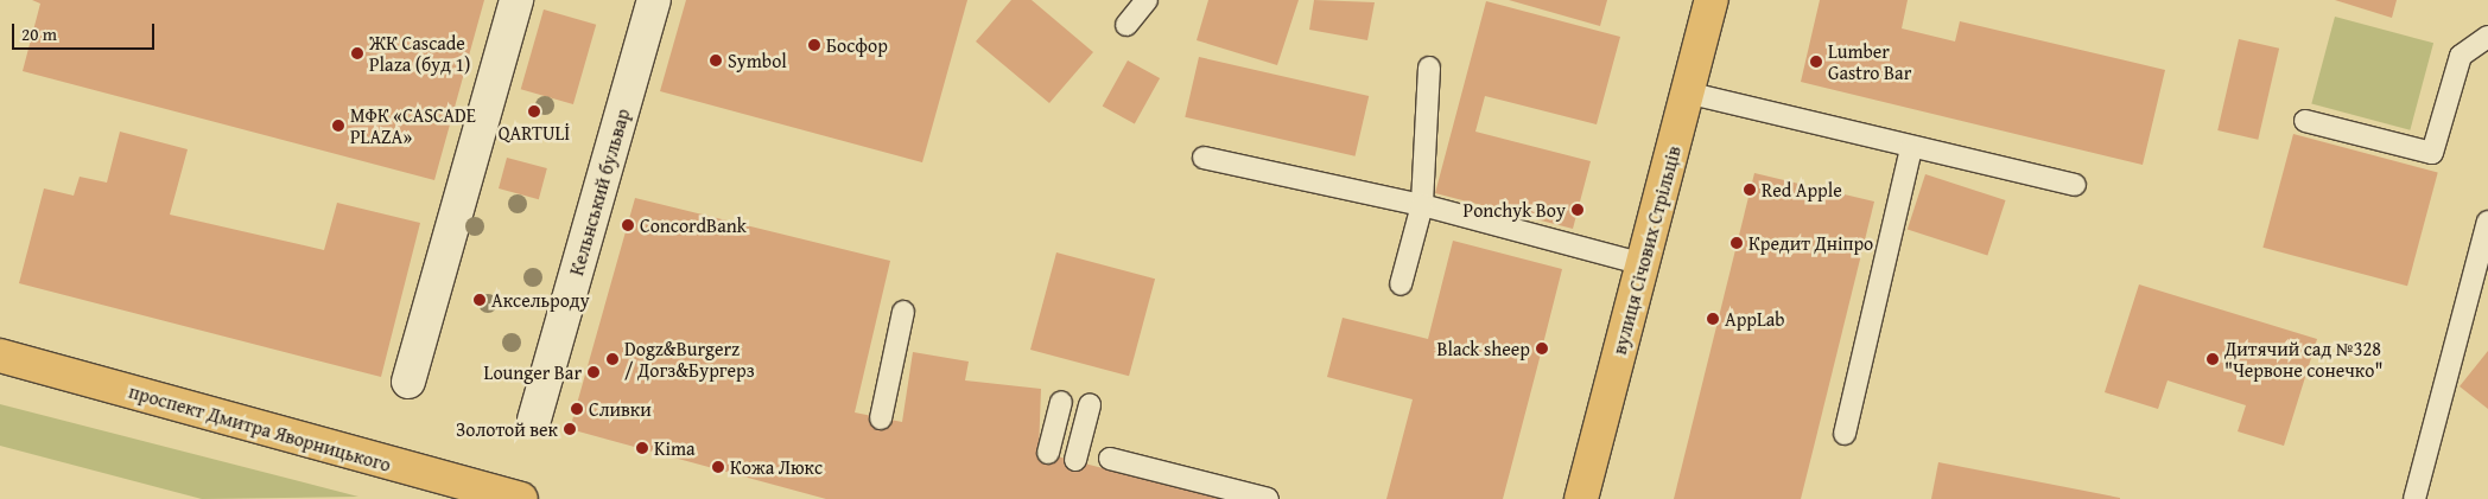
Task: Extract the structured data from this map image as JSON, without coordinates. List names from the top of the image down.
{
  "streets": {
    "main road": ["вулиця Січових Стрільців", "проспект Дмитра Яворницького"],
    "street": ["Кельнський бульвар"]
  },
  "places": [
    "Босфор",
    "ЖК Cascade Plaza (буд 1)",
    "Symbol",
    "Lumber Gastro Bar",
    "QARTULİ",
    "МФК «CASCADE PLAZA»",
    "Red Apple",
    "Ponchyk Boy",
    "ConcordBank",
    "Кредит Дніпро",
    "Аксельроду",
    "AppLab",
    "Black sheep",
    "Dogz&Burgerz / Догз&Бургерз",
    "Дитячий сад №328 \"Червоне сонечко\"",
    "Lounger Bar",
    "Сливки",
    "Золотой век",
    "Kima",
    "Кожа Люкс"
  ],
  "scale_bar": "20 m"
}
